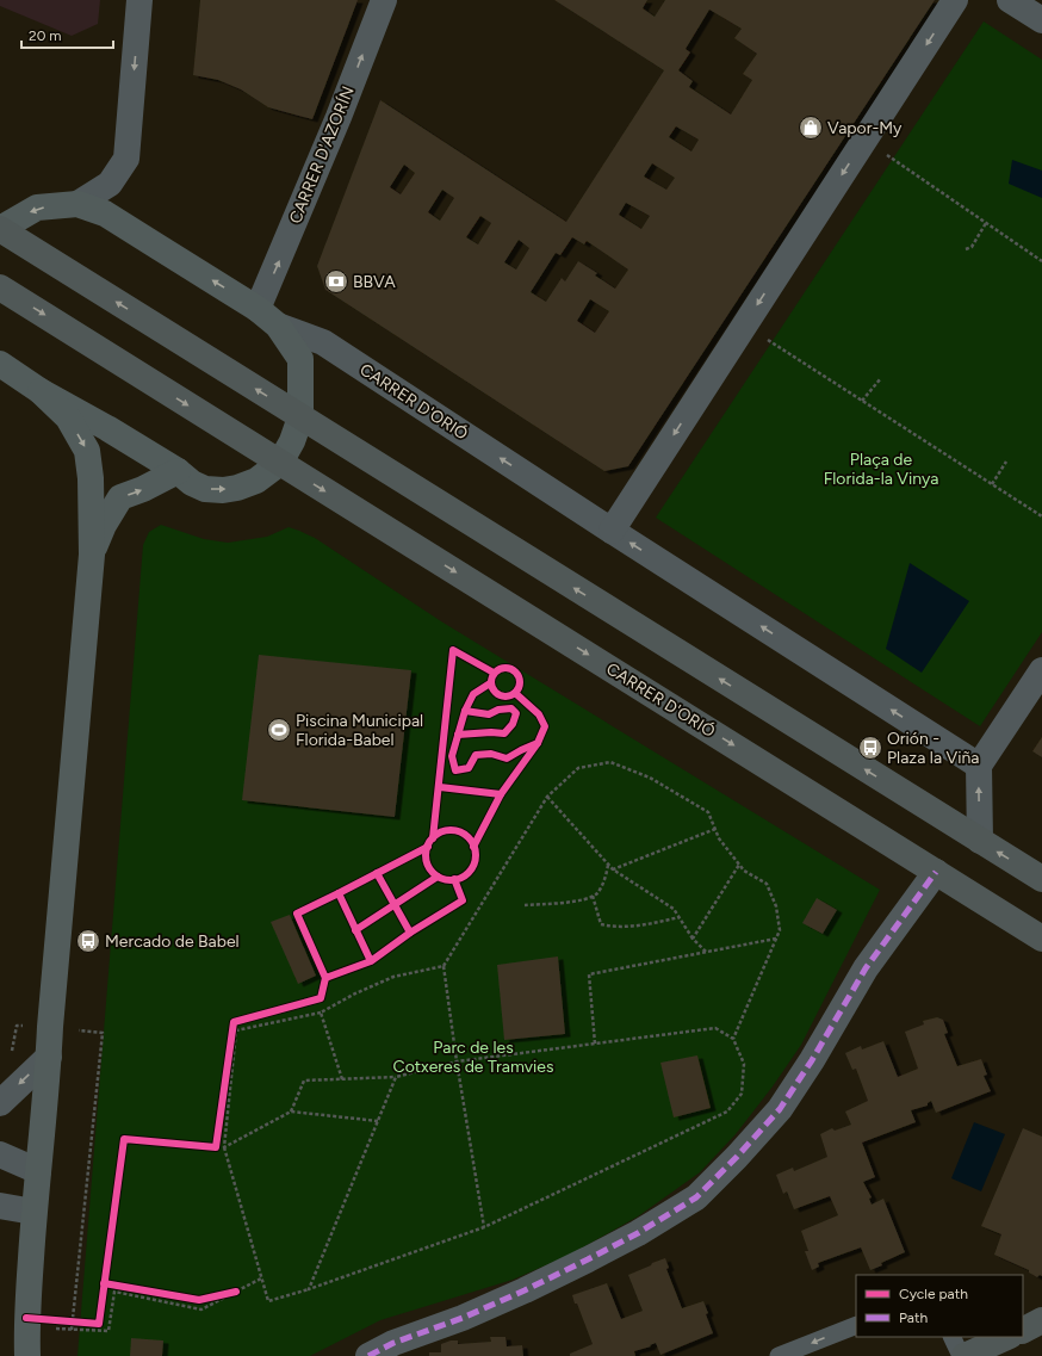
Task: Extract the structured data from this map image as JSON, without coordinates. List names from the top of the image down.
{
  "streets": {
    "main road": ["CARRER D'ORIÓ"],
    "street": ["CARRER D'AZORÍN"]
  },
  "crossings": [
    ["CARRER D'AZORÍN", "CARRER D'ORIÓ"]
  ],
  "parks": ["Plaça de Florida-la Vinya", "Parc de les Cotxeres de Tramvies"],
  "places": {
    "shop": ["Vapor-My"],
    "bank": ["BBVA"],
    "sports": ["Piscina Municipal Florida-Babel"],
    "bus stop": ["Orión - Plaza la Viña", "Mercado de Babel"]
  },
  "legend": ["Cycle path", "Path"],
  "scale_bar": "20 m"
}
